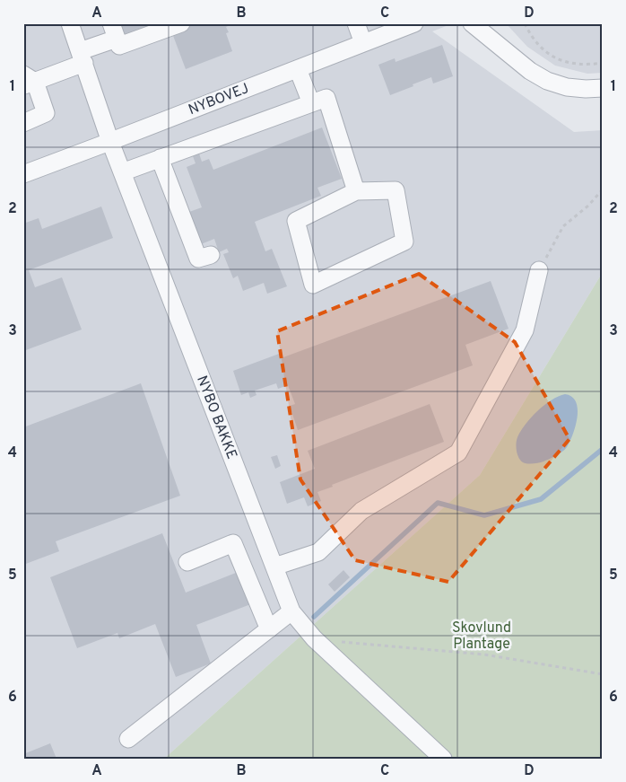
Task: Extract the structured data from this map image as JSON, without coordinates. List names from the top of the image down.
{
  "streets": {
    "street": ["NYBOVEJ", "NYBO BAKKE"]
  },
  "crossings": [
    ["NYBOVEJ", "NYBO BAKKE"]
  ],
  "parks": ["Skovlund Plantage"],
  "grid": {
    "columns": [
      "A",
      "B",
      "C",
      "D"
    ],
    "rows": [
      "1",
      "2",
      "3",
      "4",
      "5",
      "6"
    ]
  }
}
